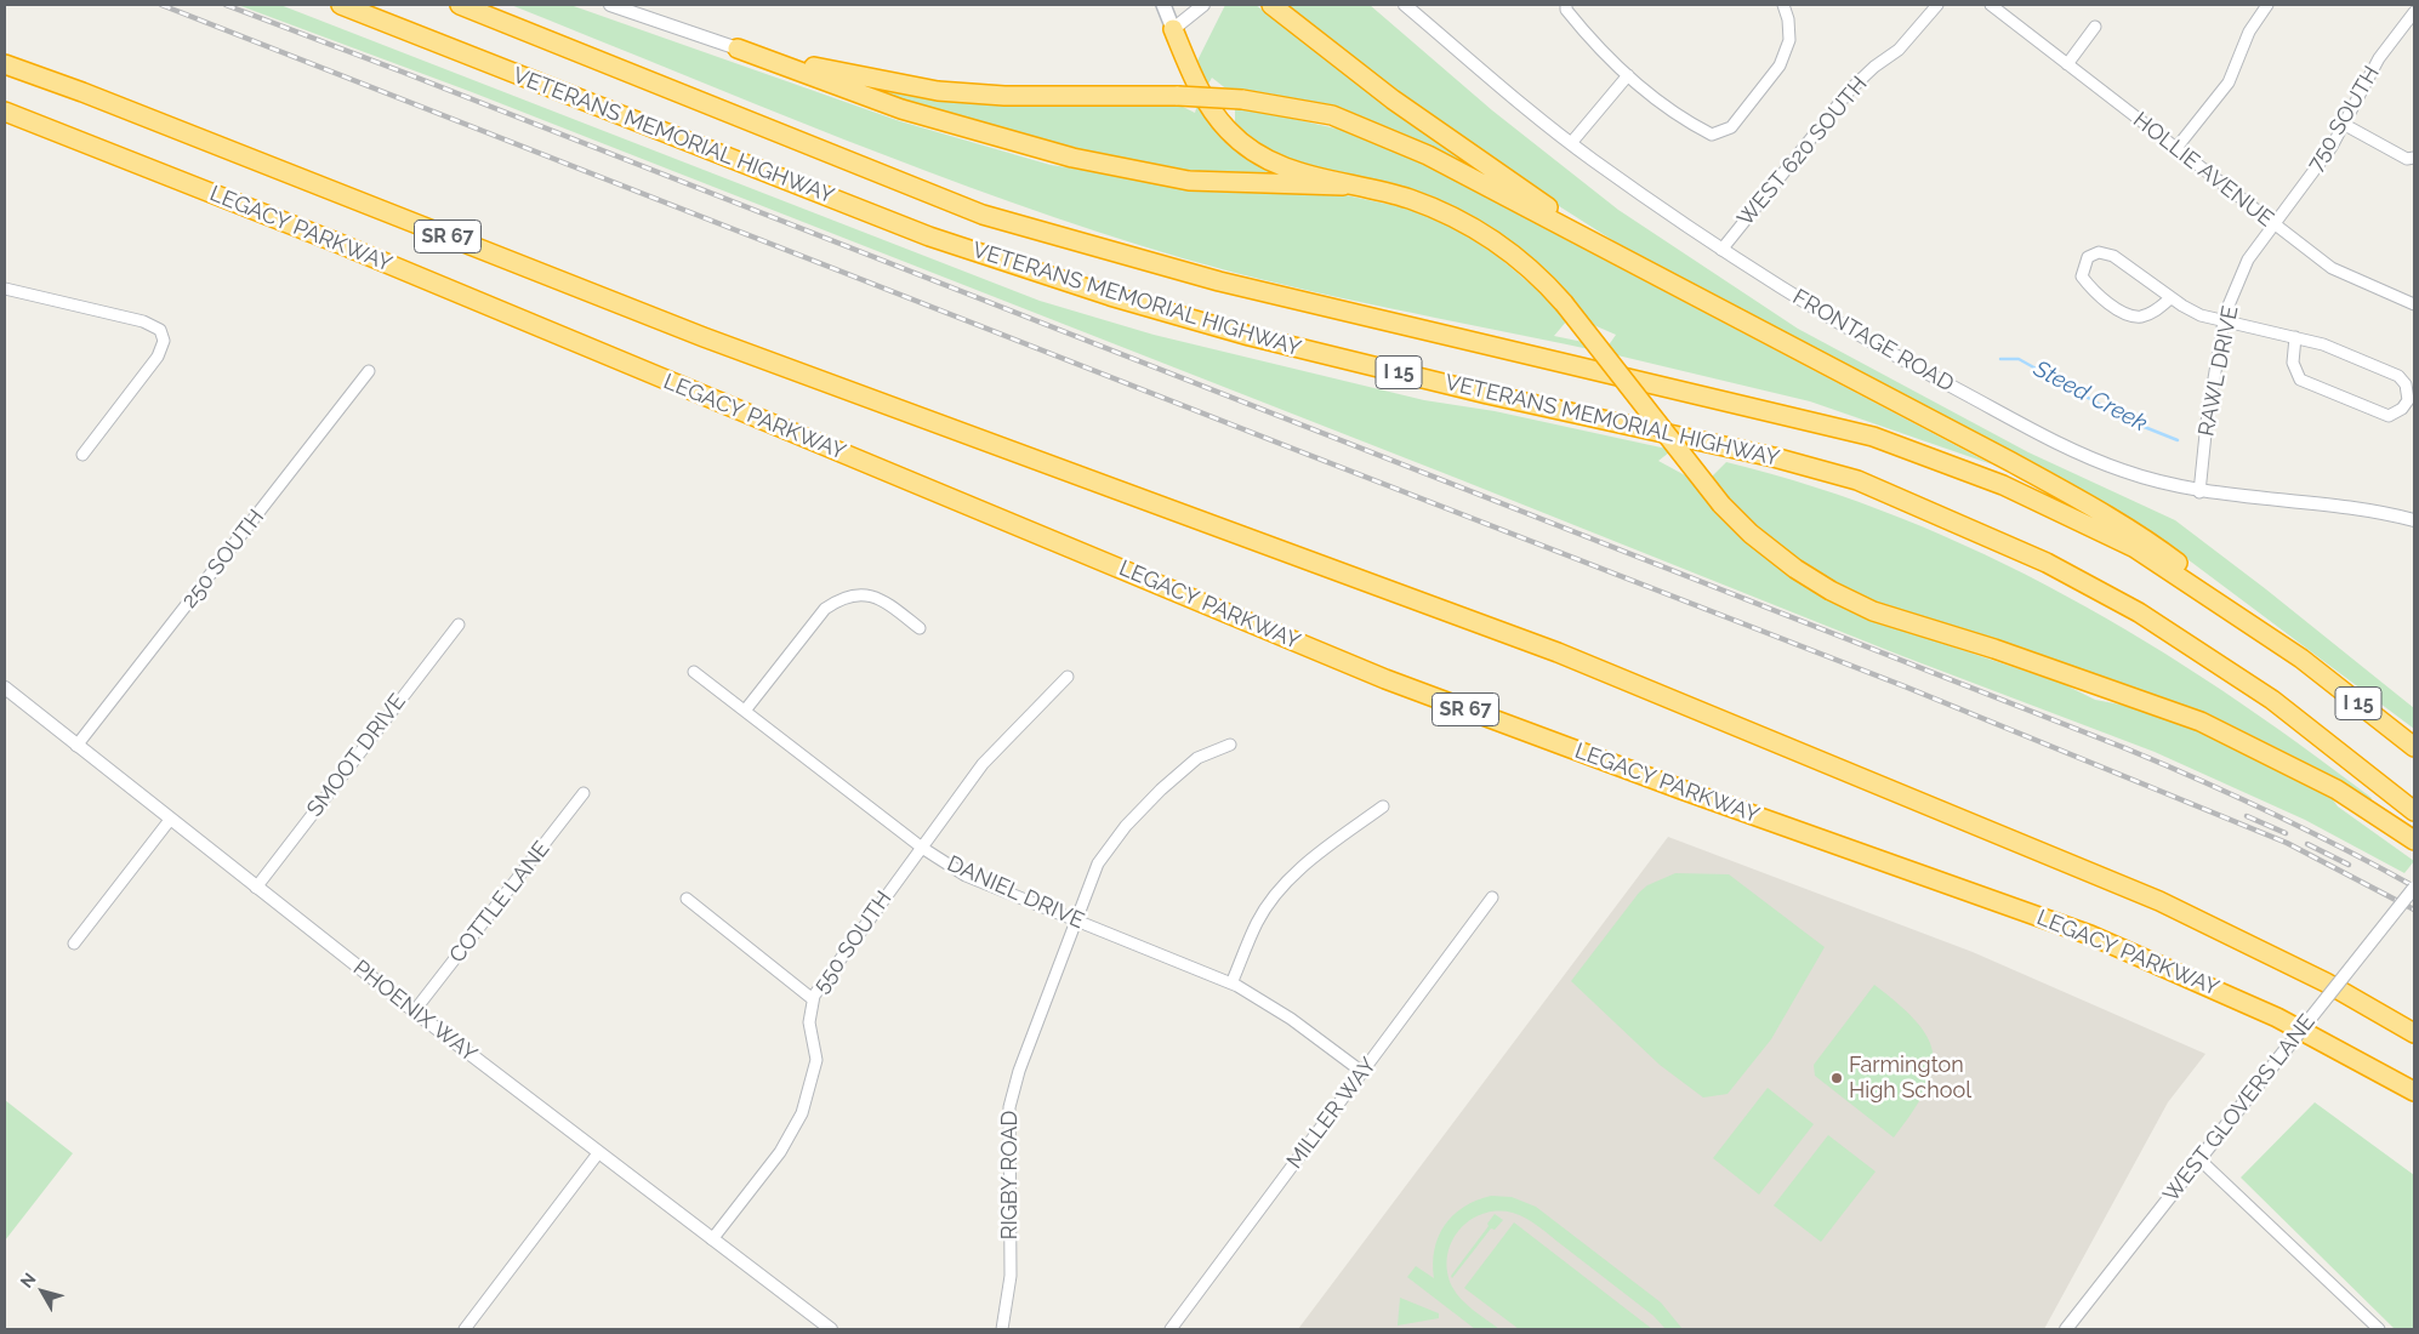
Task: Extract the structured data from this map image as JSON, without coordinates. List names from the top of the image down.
{
  "streets": {
    "highway": [
      "VETERANS MEMORIAL HIGHWAY",
      "LEGACY PARKWAY",
      "SR 67",
      "I 15"
    ],
    "street": [
      "750 SOUTH",
      "WEST 620 SOUTH",
      "HOLLIE AVENUE",
      "FRONTAGE ROAD",
      "RAWL DRIVE",
      "250 SOUTH",
      "SMOOT DRIVE",
      "DANIEL DRIVE",
      "COTTLE LANE",
      "550 SOUTH",
      "PHOENIX WAY",
      "WEST GLOVERS LANE",
      "MILLER WAY",
      "RIGBY ROAD"
    ]
  },
  "crossings": [
    ["750 SOUTH", "HOLLIE AVENUE"],
    ["750 SOUTH", "RAWL DRIVE"],
    ["WEST 620 SOUTH", "FRONTAGE ROAD"],
    ["HOLLIE AVENUE", "RAWL DRIVE"],
    ["FRONTAGE ROAD", "RAWL DRIVE"],
    ["250 SOUTH", "PHOENIX WAY"],
    ["SMOOT DRIVE", "PHOENIX WAY"],
    ["DANIEL DRIVE", "550 SOUTH"],
    ["DANIEL DRIVE", "MILLER WAY"],
    ["DANIEL DRIVE", "RIGBY ROAD"],
    ["COTTLE LANE", "PHOENIX WAY"],
    ["550 SOUTH", "PHOENIX WAY"]
  ],
  "water": ["Steed Creek"],
  "places": ["Farmington High School"],
  "north": "top left"
}
